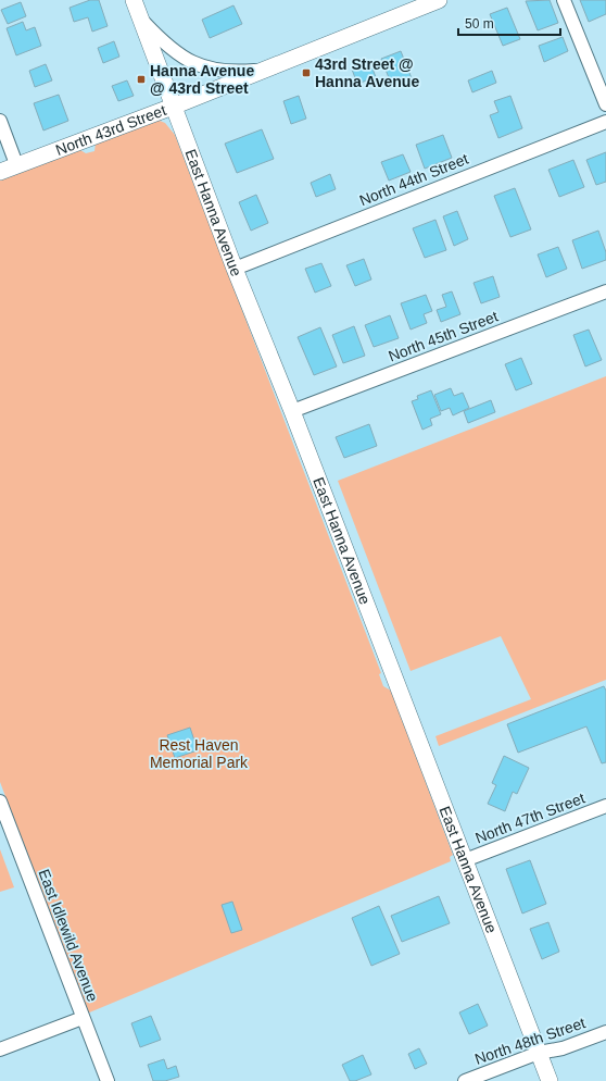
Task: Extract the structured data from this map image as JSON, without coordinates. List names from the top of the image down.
{
  "streets": {
    "street": [
      "North 43rd Street",
      "North 44th Street",
      "East Hanna Avenue",
      "North 45th Street",
      "North 47th Street",
      "East Idlewild Avenue",
      "North 48th Street"
    ]
  },
  "crossings": [
    ["North 43rd Street", "East Hanna Avenue"],
    ["North 44th Street", "East Hanna Avenue"],
    ["East Hanna Avenue", "North 45th Street"],
    ["East Hanna Avenue", "North 47th Street"],
    ["East Hanna Avenue", "North 48th Street"]
  ],
  "parks": ["Rest Haven Memorial Park"],
  "places": {
    "transit": ["43rd Street @ Hanna Avenue", "Hanna Avenue @ 43rd Street"]
  },
  "scale_bar": "50 m"
}
